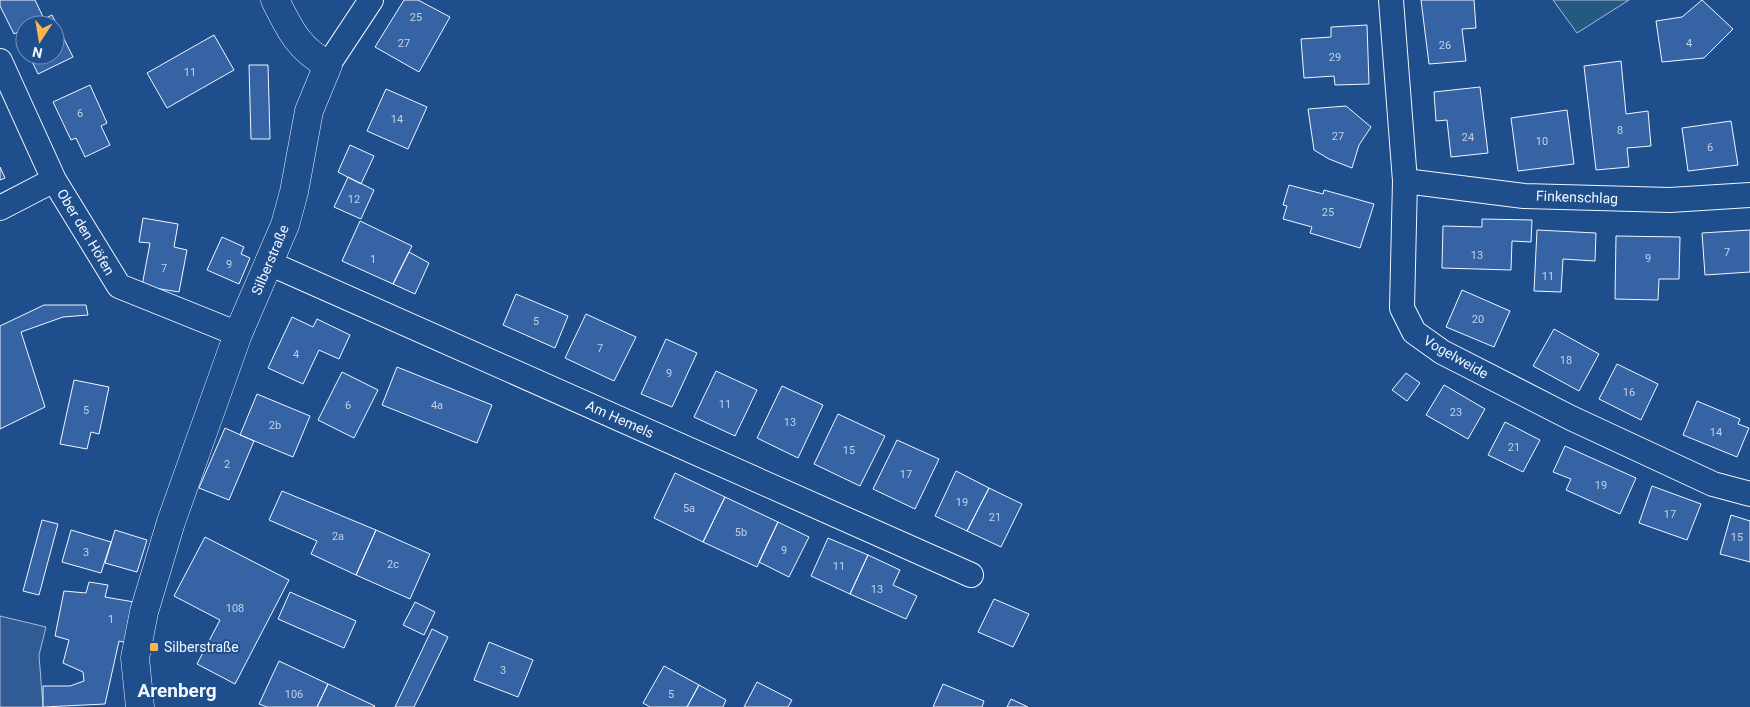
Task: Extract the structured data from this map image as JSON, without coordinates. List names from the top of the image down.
{
  "streets": {
    "street": [
      "Finkenschlag",
      "Ober den Höfen",
      "Silberstraße",
      "Vogelweide",
      "Am Hemels"
    ]
  },
  "crossings": [
    ["Finkenschlag", "Vogelweide"],
    ["Ober den Höfen", "Silberstraße"],
    ["Silberstraße", "Am Hemels"]
  ],
  "districts": ["Arenberg"],
  "places": {
    "transit": ["Silberstraße"]
  },
  "house_numbers": [
    "25",
    "27",
    "4",
    "26",
    "29",
    "11",
    "6",
    "14",
    "8",
    "27",
    "24",
    "10",
    "6",
    "12",
    "25",
    "7",
    "13",
    "9",
    "1",
    "9",
    "7",
    "11",
    "20",
    "5",
    "7",
    "4",
    "18",
    "9",
    "16",
    "11",
    "6",
    "4a",
    "5",
    "23",
    "13",
    "2b",
    "14",
    "21",
    "15",
    "2",
    "17",
    "19",
    "19",
    "5a",
    "17",
    "21",
    "5b",
    "2a",
    "15",
    "9",
    "3",
    "2c",
    "11",
    "13",
    "108",
    "1",
    "3",
    "106",
    "5"
  ],
  "north": "bottom"
}
